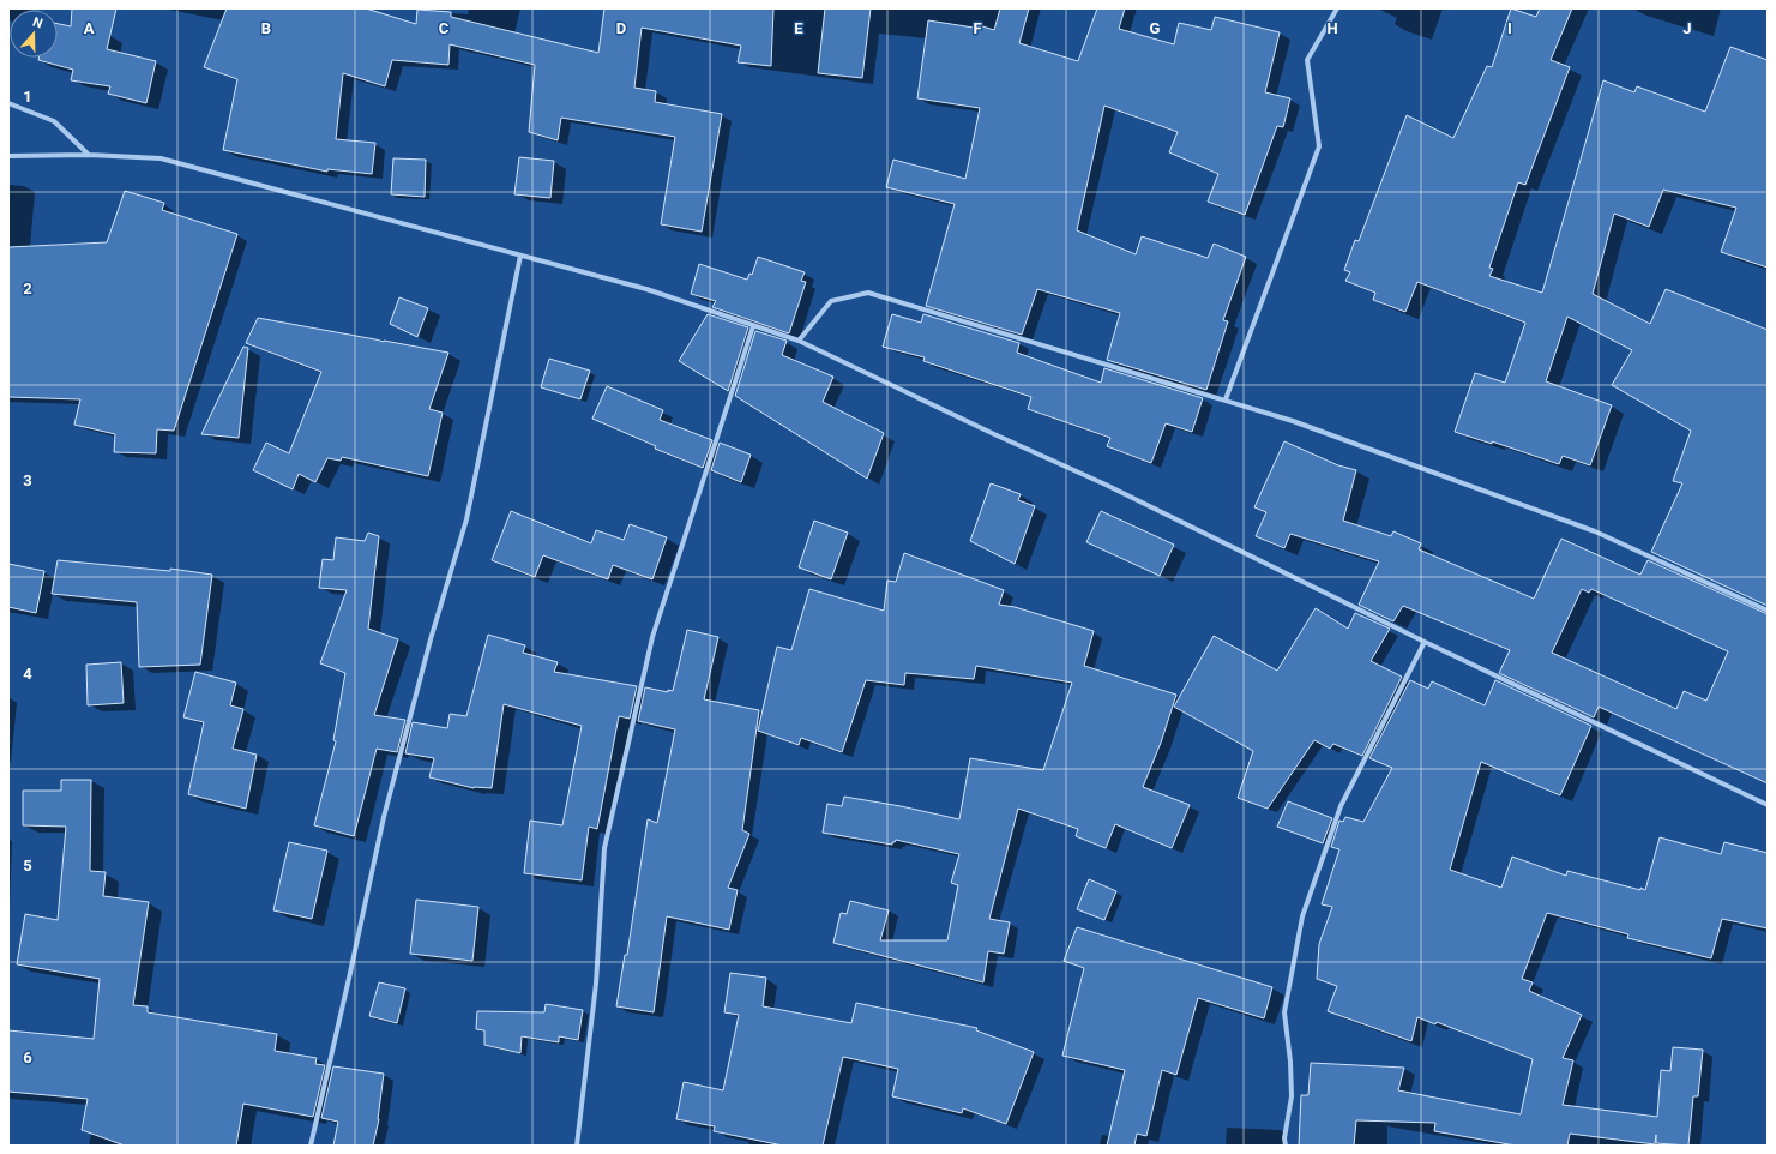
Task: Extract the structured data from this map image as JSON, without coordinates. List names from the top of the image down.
{
  "north": "top",
  "grid": {
    "columns": [
      "A",
      "B",
      "C",
      "D",
      "E",
      "F",
      "G",
      "H",
      "I",
      "J"
    ],
    "rows": [
      "1",
      "2",
      "3",
      "4",
      "5",
      "6"
    ]
  }
}
